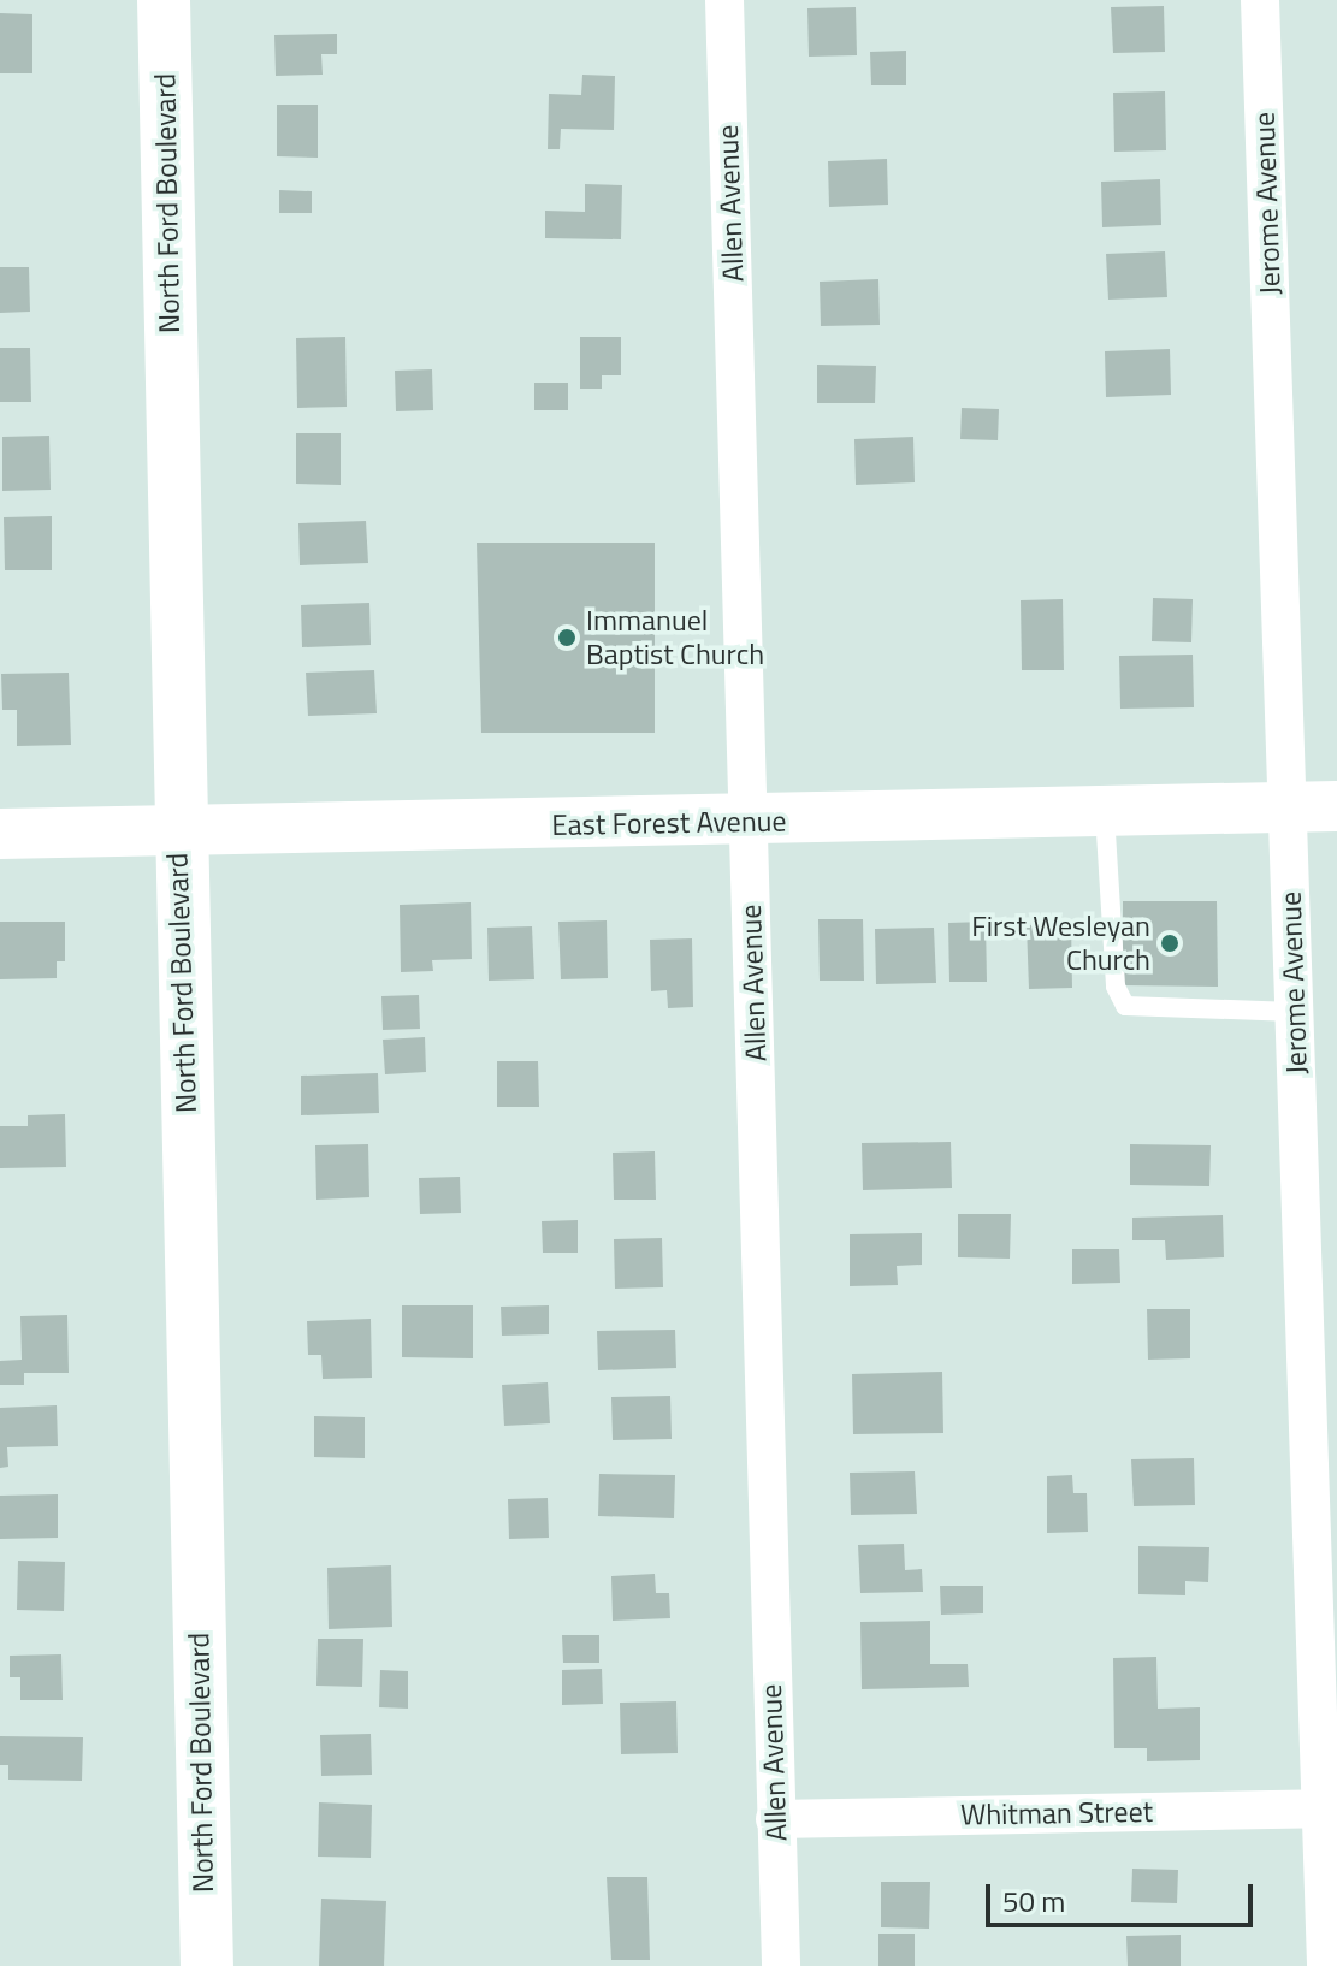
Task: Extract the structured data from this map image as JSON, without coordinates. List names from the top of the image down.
{
  "streets": {
    "main road": ["North Ford Boulevard"],
    "street": [
      "Allen Avenue",
      "Jerome Avenue",
      "East Forest Avenue",
      "Whitman Street"
    ]
  },
  "crossings": [
    ["North Ford Boulevard", "East Forest Avenue"],
    ["Allen Avenue", "East Forest Avenue"],
    ["Allen Avenue", "Whitman Street"],
    ["Jerome Avenue", "East Forest Avenue"],
    ["Jerome Avenue", "Whitman Street"]
  ],
  "places": ["Immanuel Baptist Church", "First Wesleyan Church"],
  "scale_bar": "50 m"
}
